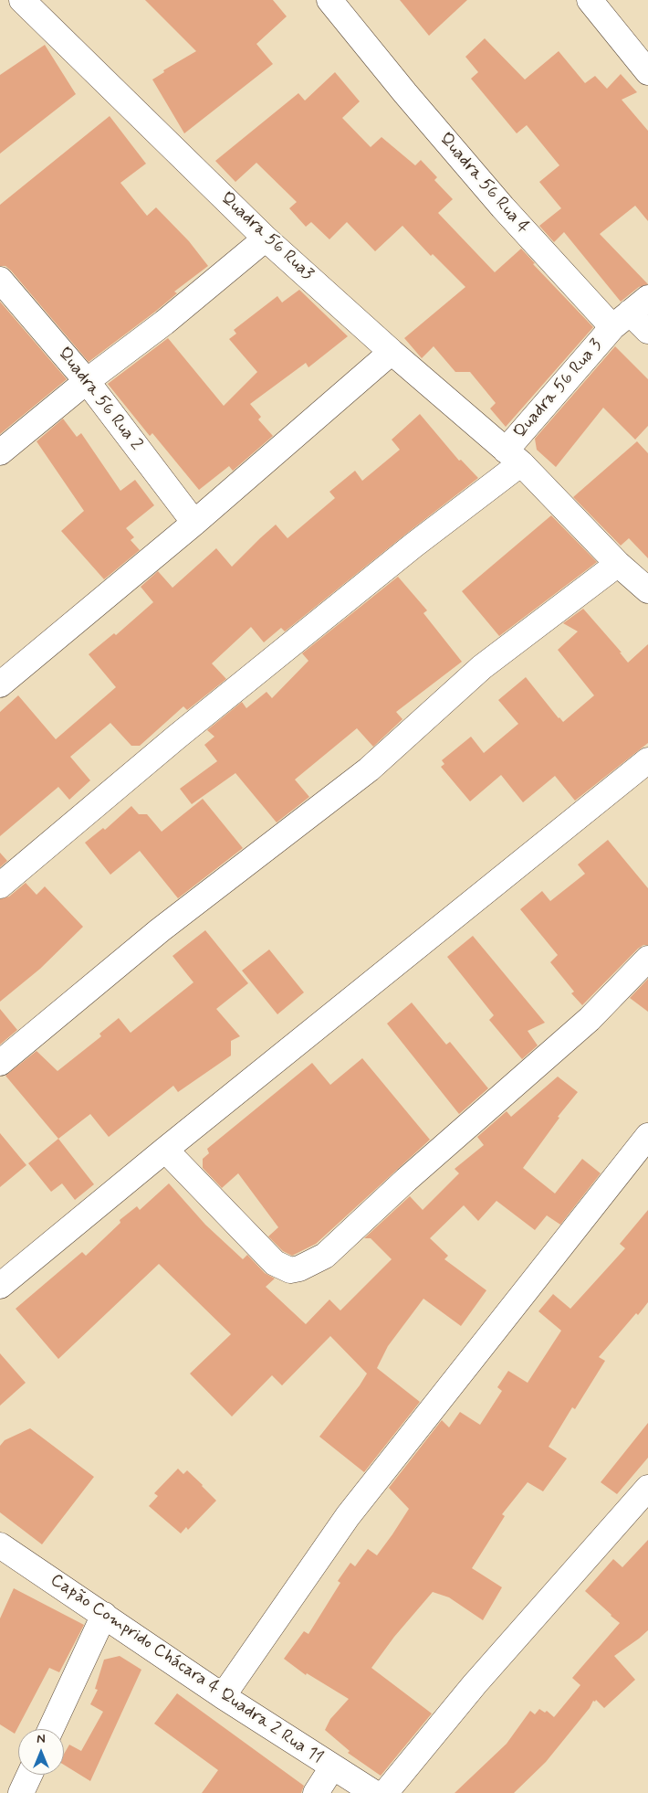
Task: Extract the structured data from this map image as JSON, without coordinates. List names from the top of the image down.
{
  "streets": {
    "street": [
      "Quadra 56 Rua 4",
      "Quadra 56 Rua3",
      "Quadra 56 Rua 3",
      "Quadra 56 Rua 2",
      "Capão Comprido Chácara 4 Quadra 2 Rua 11"
    ]
  },
  "crossings": [
    ["Quadra 56 Rua 4", "Quadra 56 Rua 3"],
    ["Quadra 56 Rua3", "Quadra 56 Rua 3"]
  ],
  "north": "top"
}
